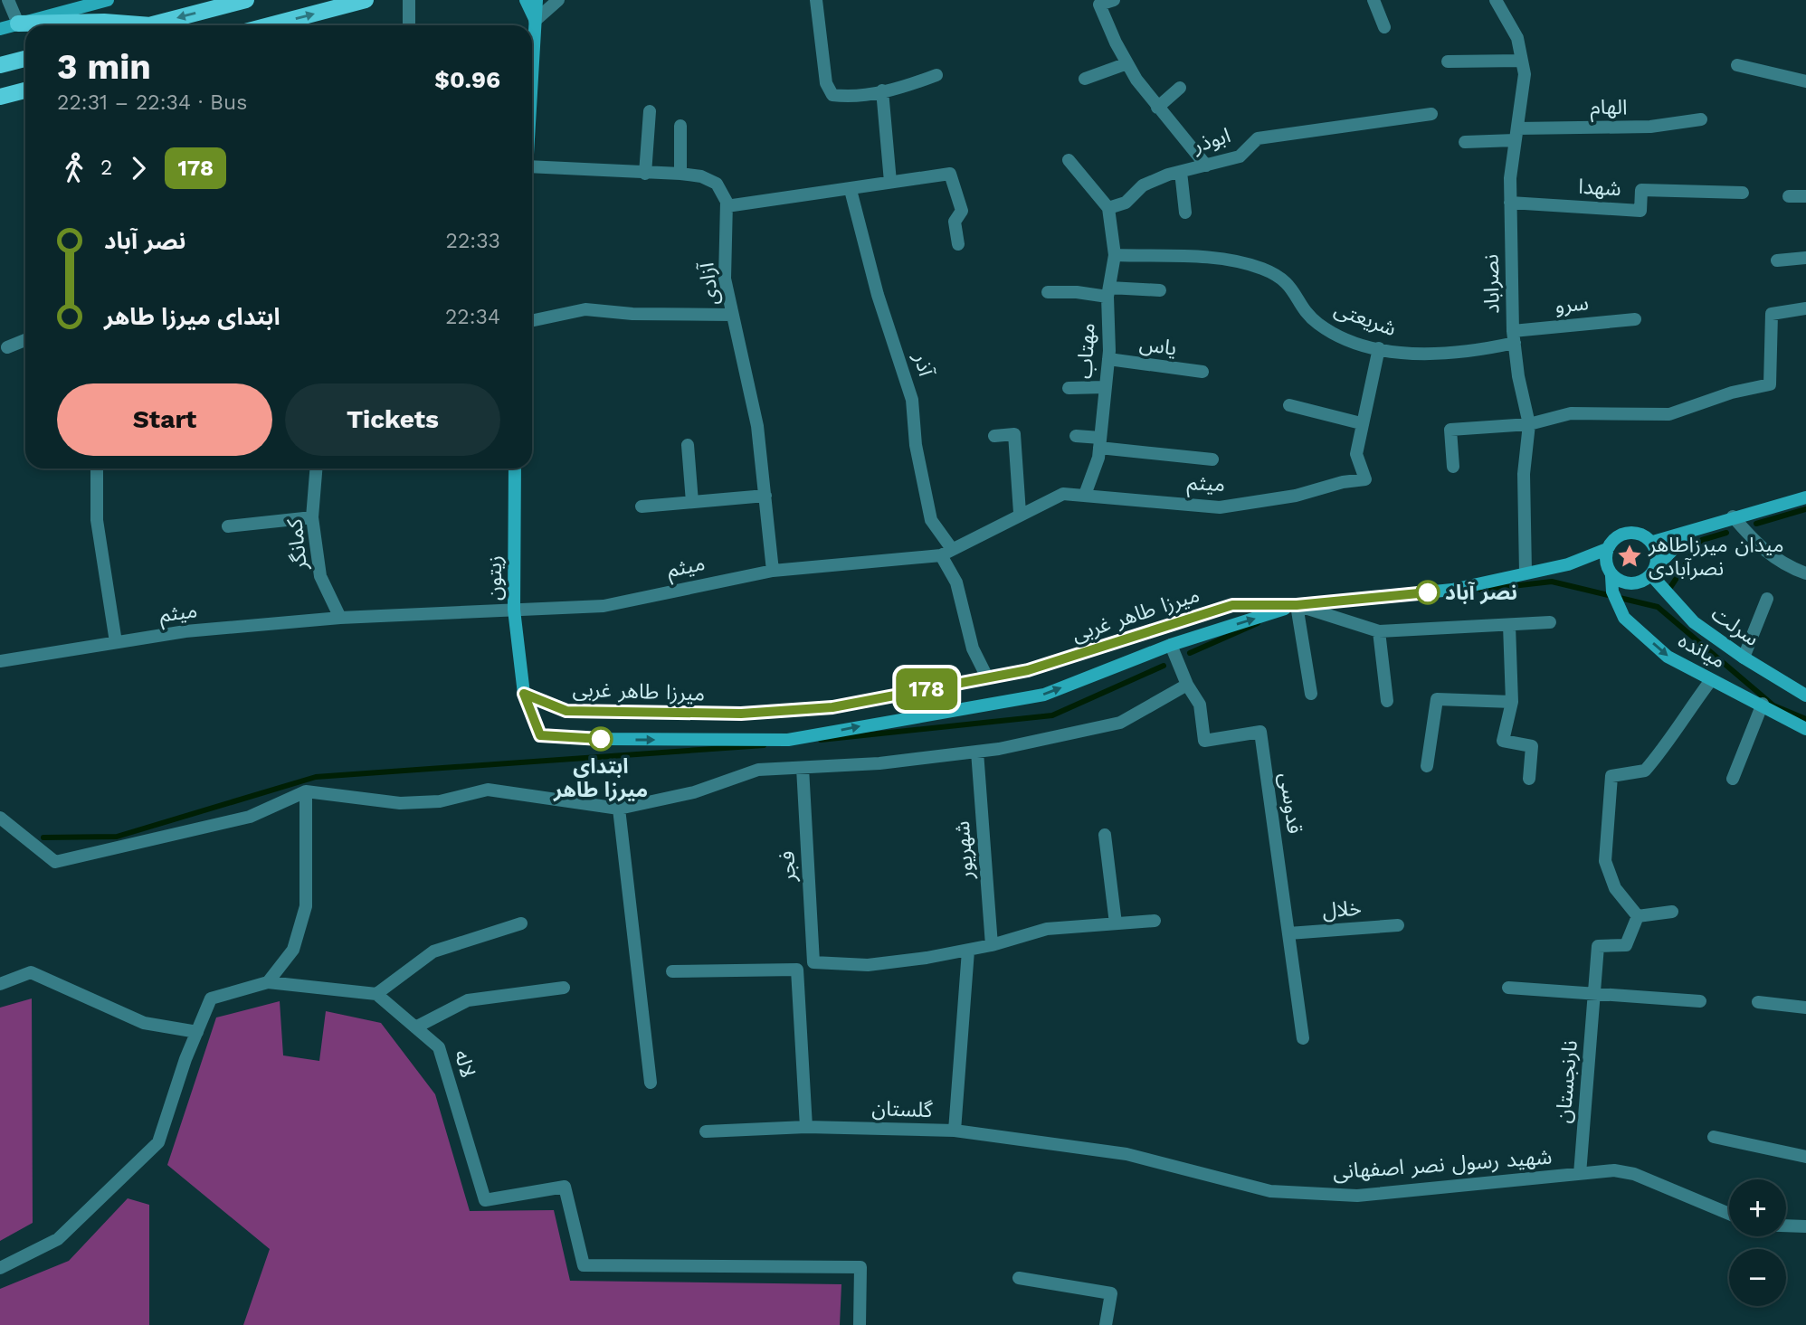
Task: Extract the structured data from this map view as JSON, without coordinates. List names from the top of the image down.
{
  "streets": {
    "main road": [
      "زیتون",
      "میرزا طاهر غربی",
      "سرلت",
      "میانده"
    ],
    "street": [
      "الهام",
      "ابوذر",
      "شهدا",
      "آزادی",
      "نصراباد",
      "سرو",
      "شریعتی",
      "یاس",
      "مهتاب",
      "آذر",
      "میثم",
      "کمانگر",
      "قدوسی",
      "شهریور",
      "فجر",
      "خلال",
      "لاله",
      "نارنجستان",
      "گلستان",
      "شهید رسول نصر اصفهانی"
    ]
  },
  "crossings": [
    ["الهام", "نصراباد"],
    ["ابوذر", "مهتاب"],
    ["شهدا", "نصراباد"],
    ["آزادی", "میثم"],
    ["نصراباد", "سرو"],
    ["نصراباد", "شریعتی"],
    ["نصراباد", "میرزا طاهر غربی"],
    ["سرو", "شریعتی"],
    ["شریعتی", "مهتاب"],
    ["یاس", "مهتاب"],
    ["مهتاب", "میثم"],
    ["آذر", "میثم"],
    ["آذر", "میرزا طاهر غربی"],
    ["میثم", "کمانگر"],
    ["میثم", "زیتون"],
    ["زیتون", "میرزا طاهر غربی"],
    ["میرزا طاهر غربی", "سرلت"],
    ["میرزا طاهر غربی", "میانده"],
    ["میرزا طاهر غربی", "قدوسی"],
    ["سرلت", "میانده"],
    ["قدوسی", "خلال"],
    ["فجر", "گلستان"],
    ["نارنجستان", "شهید رسول نصر اصفهانی"],
    ["گلستان", "شهید رسول نصر اصفهانی"]
  ],
  "one_way": ["میانده"],
  "places": {
    "place": ["میدان میرزاطاهر نصرآبادی"],
    "other": ["نصر آباد", "ابتدای میرزا طاهر"]
  },
  "lines": ["bus line 178"],
  "page": {
    "on_map": "178",
    "heading": ["3 min", "22:31 – 22:34 · Bus", "$0.96"],
    "legs": ["2", "178"],
    "list": [
      {
        "name": "نصر آباد",
        "value": "22:33"
      },
      {
        "name": "ابتدای میرزا طاهر",
        "value": "22:34"
      }
    ],
    "buttons": ["Start", "Tickets"],
    "map_buttons": ["+", "−"]
  }
}
